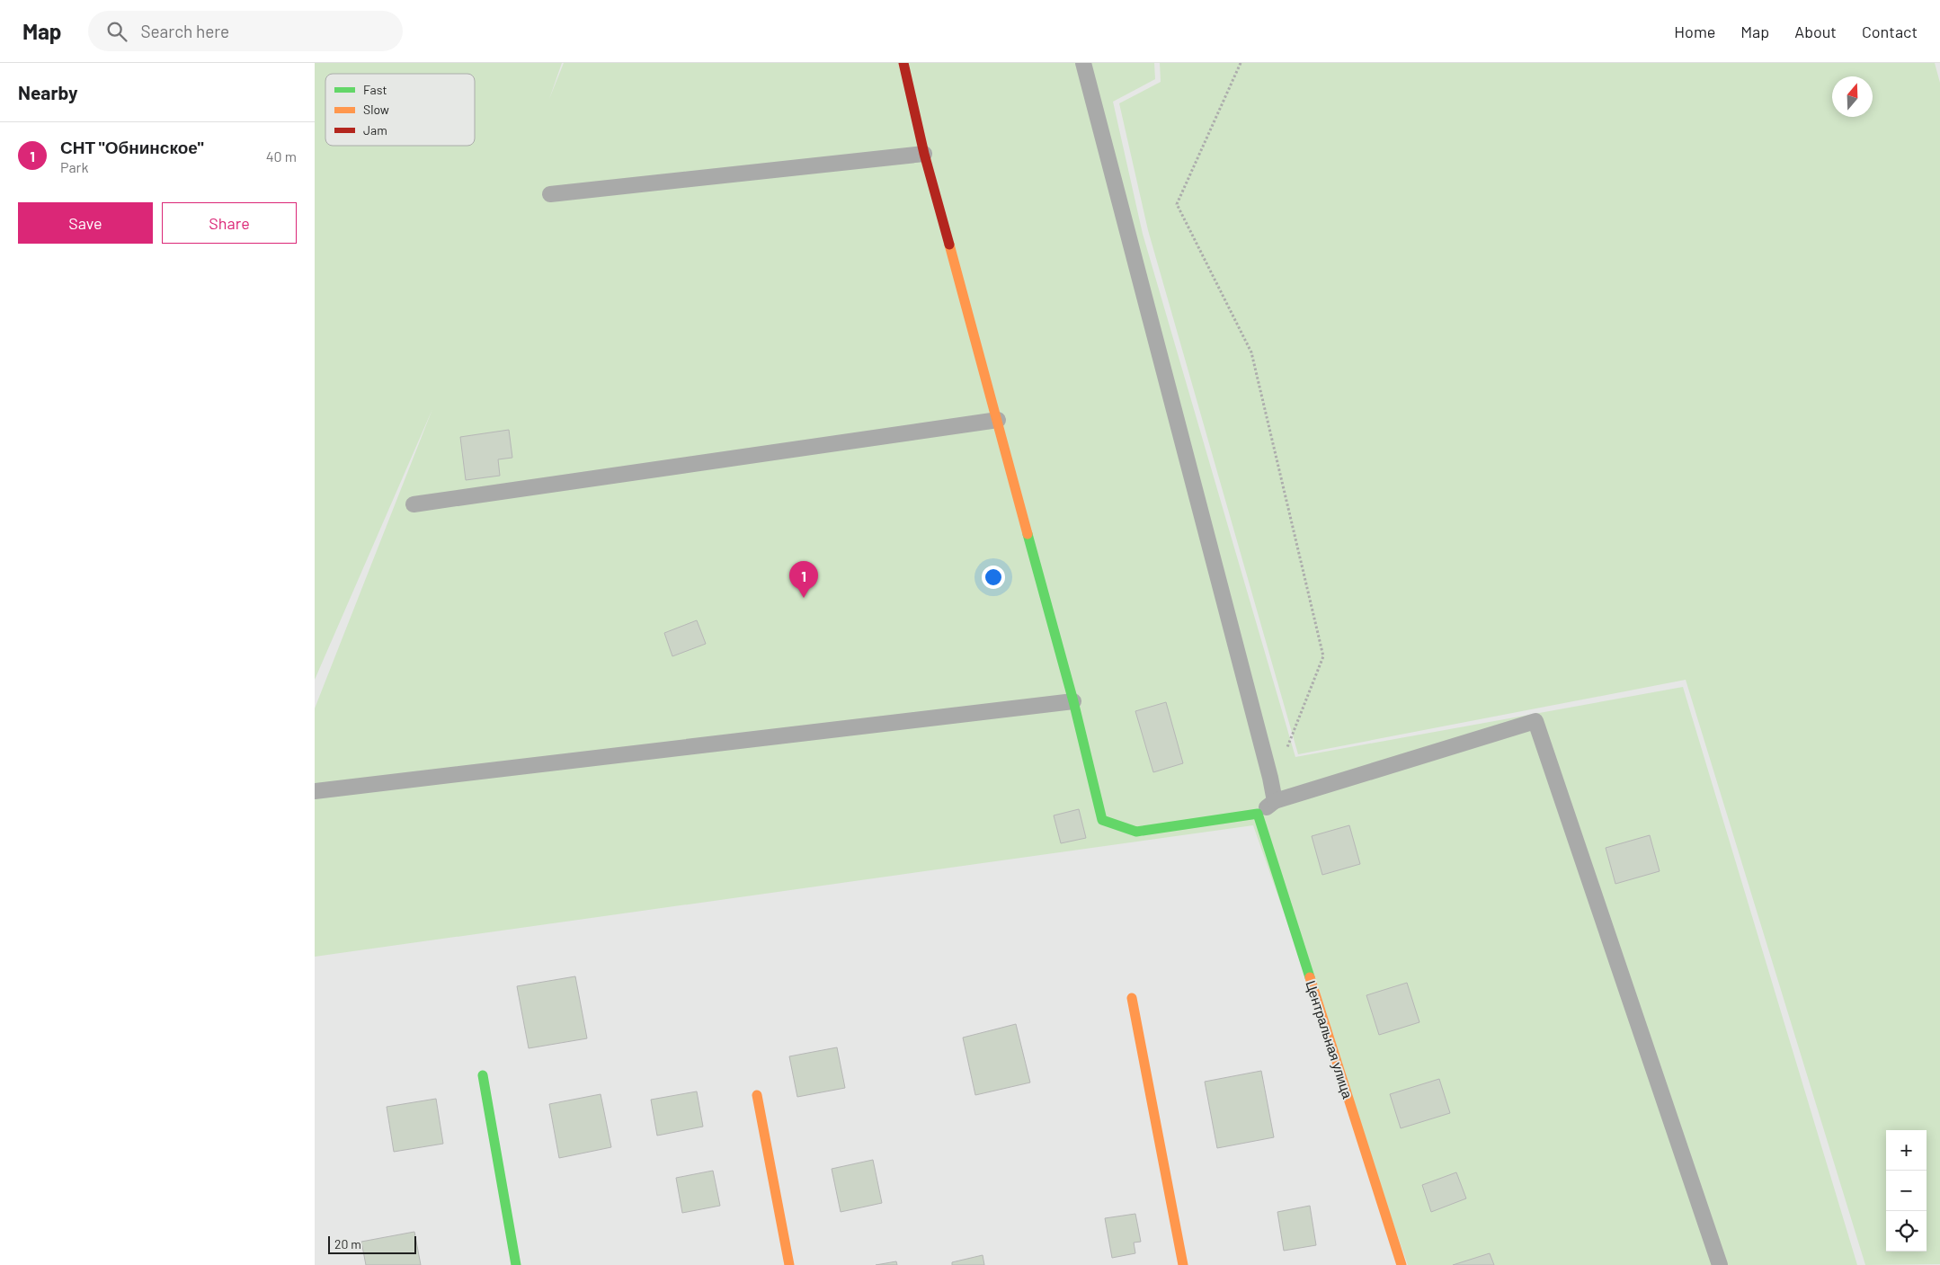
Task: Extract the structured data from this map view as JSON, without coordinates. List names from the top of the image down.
{
  "streets": {
    "street": ["Центральная улица"]
  },
  "legend": ["Fast", "Slow", "Jam"],
  "scale_bar": "20 m",
  "north": "top",
  "page": {
    "header": "Map",
    "search": "Search here",
    "nav": [
      "Home",
      "Map",
      "About",
      "Contact"
    ],
    "heading": "Nearby",
    "list": [
      {
        "mark": "1",
        "name": "СНТ \"Обнинское\"",
        "note": "Park",
        "value": "40 m"
      }
    ],
    "buttons": ["Save", "Share"],
    "pins": "1",
    "map_buttons": ["+", "−"],
    "scale": "20 m"
  }
}
